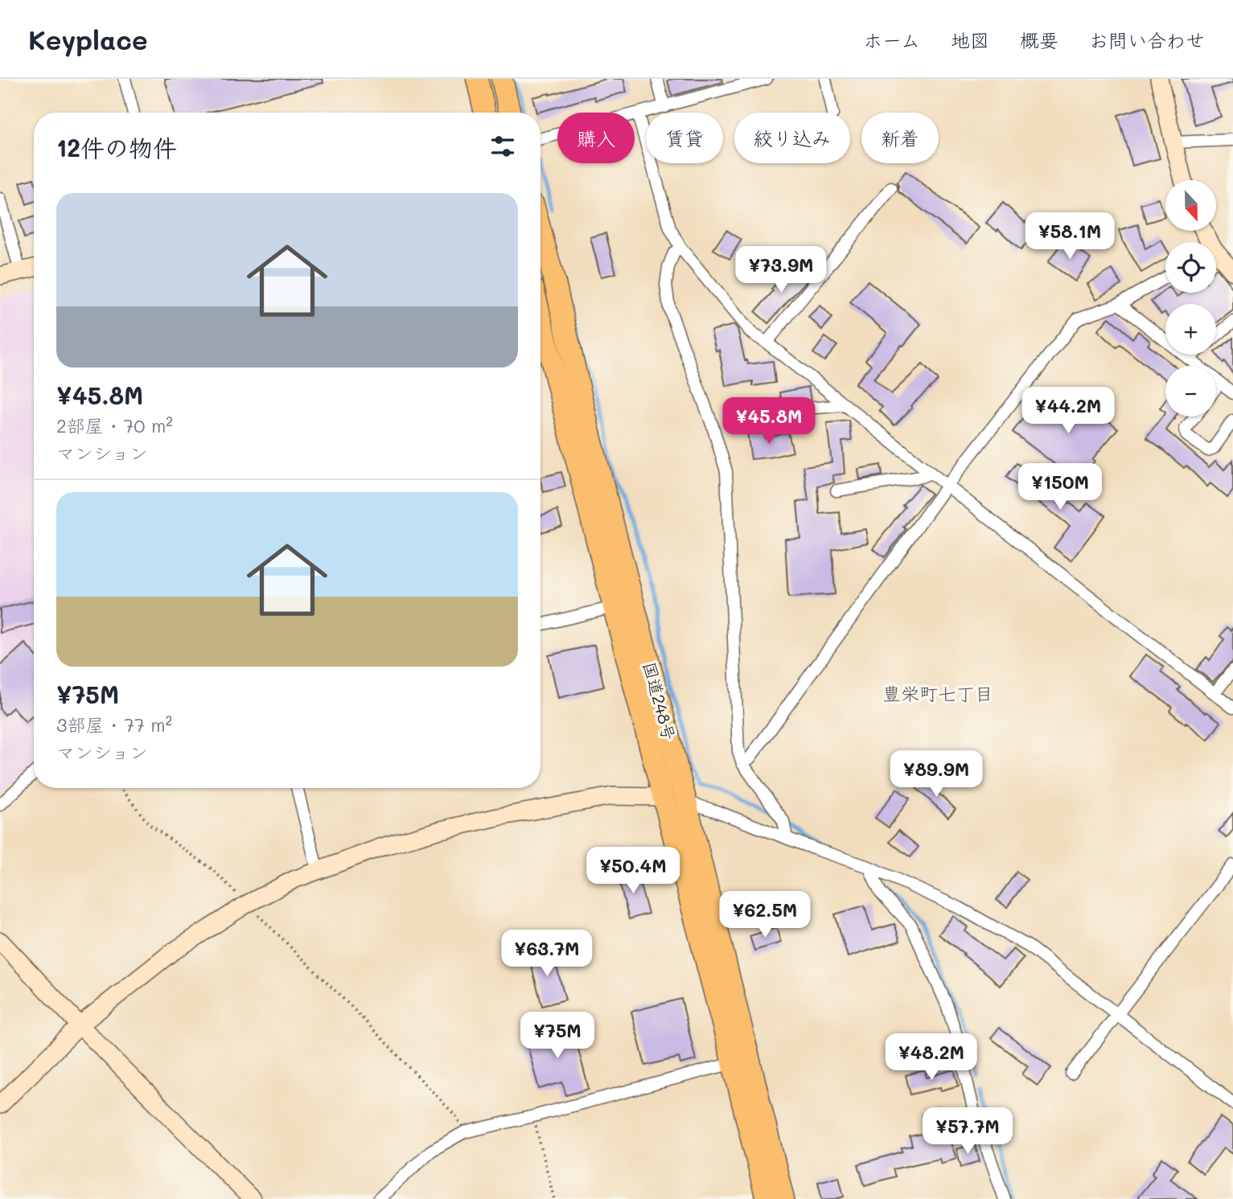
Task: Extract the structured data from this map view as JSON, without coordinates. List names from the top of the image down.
{
  "streets": {
    "highway": ["国道248号"]
  },
  "districts": ["豊栄町七丁目"],
  "north": "bottom",
  "page": {
    "header": "Keyplace",
    "nav": [
      "ホーム",
      "地図",
      "概要",
      "お問い合わせ"
    ],
    "chip": [
      "購入",
      "賃貸",
      "絞り込み",
      "新着"
    ],
    "heading": "12件の物件",
    "map_buttons": ["+", "−"],
    "list": [
      {
        "name": "¥45.8M",
        "note": "2部屋 · 70 m² · マンション"
      },
      {
        "name": "¥75M",
        "note": "3部屋 · 77 m² · マンション"
      }
    ],
    "price": [
      "¥58.1M",
      "¥73.9M",
      "¥44.2M",
      "¥45.8M",
      "¥150M",
      "¥89.9M",
      "¥50.4M",
      "¥62.5M",
      "¥63.7M",
      "¥75M",
      "¥48.2M",
      "¥57.7M"
    ]
  }
}
